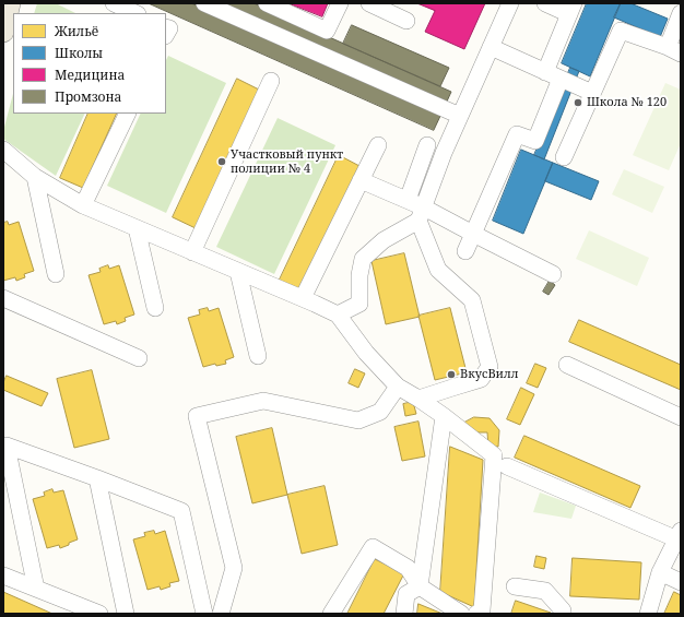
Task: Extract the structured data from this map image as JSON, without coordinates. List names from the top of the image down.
{
  "places": ["Школа № 120", "Участковый пункт полиции № 4", "ВкусВилл"],
  "legend": [
    "Жильё",
    "Школы",
    "Медицина",
    "Промзона"
  ]
}
